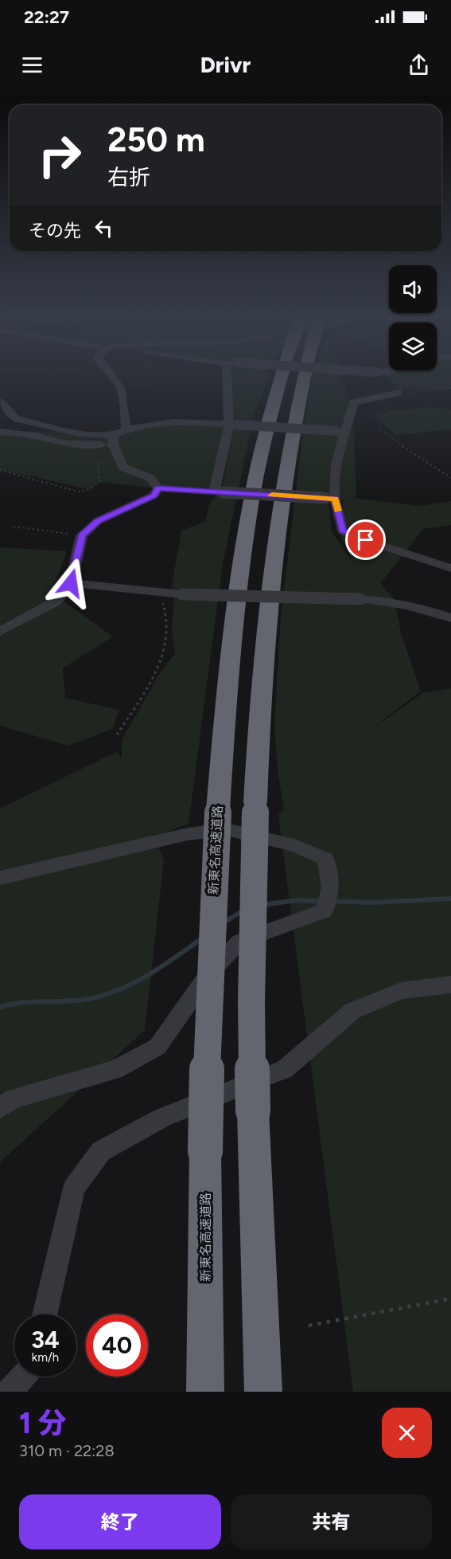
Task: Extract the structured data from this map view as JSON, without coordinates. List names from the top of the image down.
{
  "streets": {
    "highway": ["新東名高速道路"]
  },
  "page": {
    "status": "22:27",
    "header": "Drivr",
    "turn": ["250 m", "右折"],
    "then": "その先",
    "speed": "34 km/h",
    "limit": "40",
    "heading": ["1 分", "310 m · 22:28"],
    "buttons": ["終了", "共有"]
  }
}
